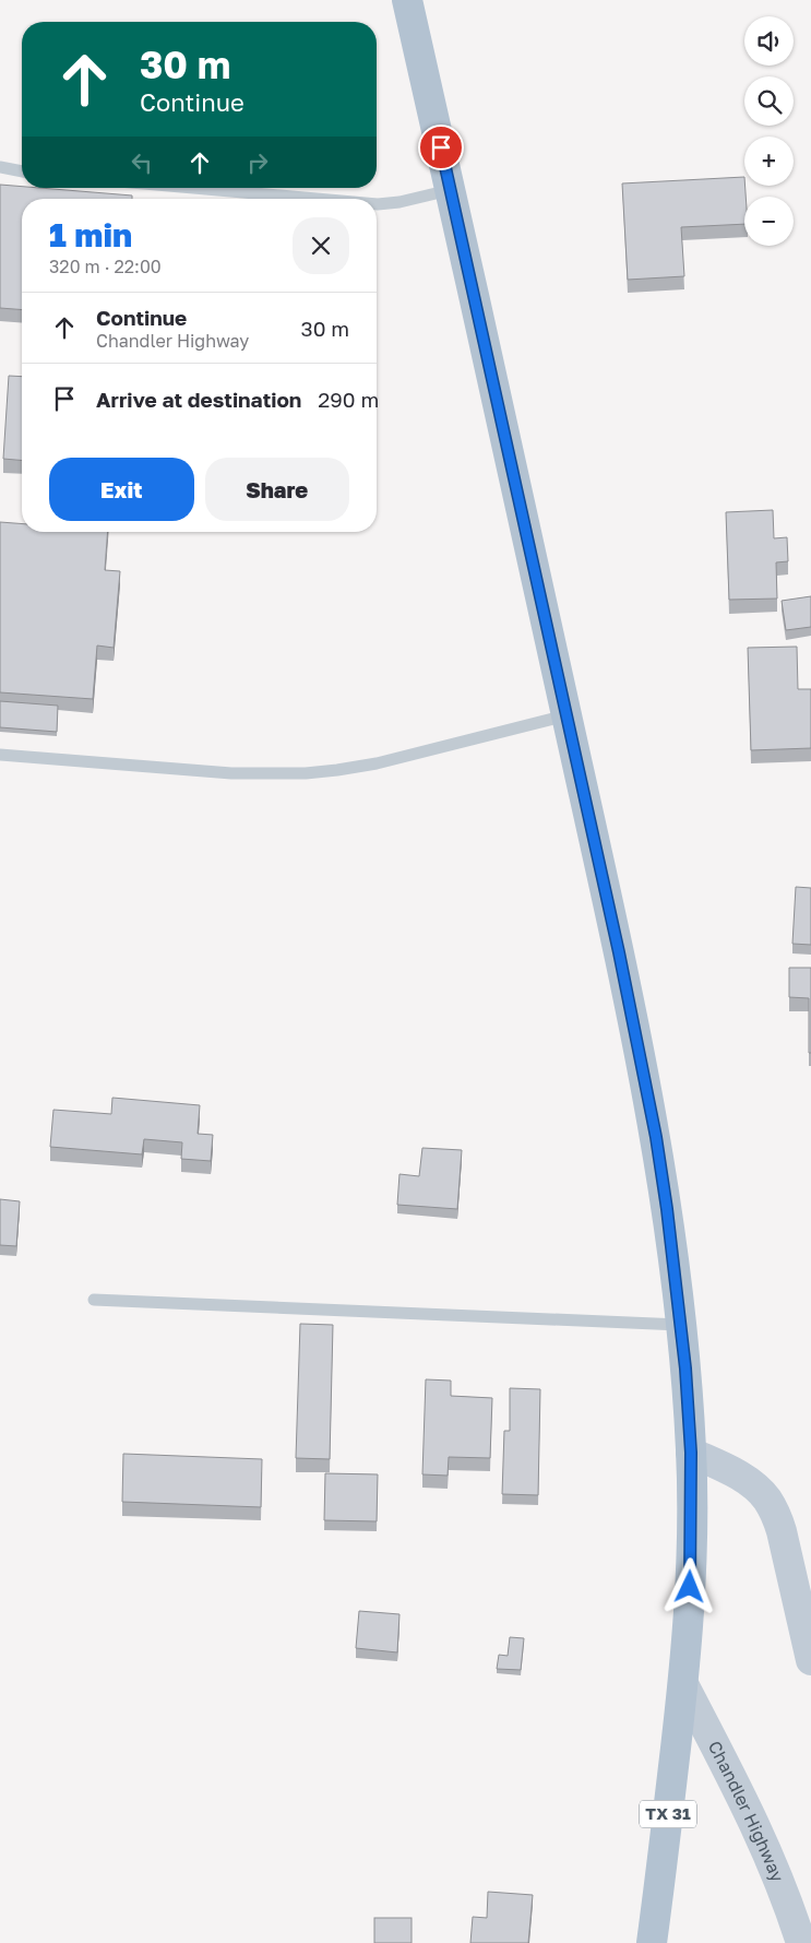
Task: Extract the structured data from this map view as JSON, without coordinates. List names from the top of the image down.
{
  "streets": {
    "main road": ["TX 31"],
    "street": ["Chandler Highway"]
  },
  "crossings": [
    ["Chandler Highway", "TX 31"]
  ],
  "page": {
    "map_buttons": ["+", "−"],
    "turn": ["30 m", "Continue"],
    "heading": ["1 min", "320 m · 22:00"],
    "list": [
      {
        "name": "Continue",
        "note": "Chandler Highway",
        "value": "30 m"
      },
      {
        "name": "Arrive at destination",
        "value": "290 m"
      }
    ],
    "buttons": ["Exit", "Share"]
  }
}
